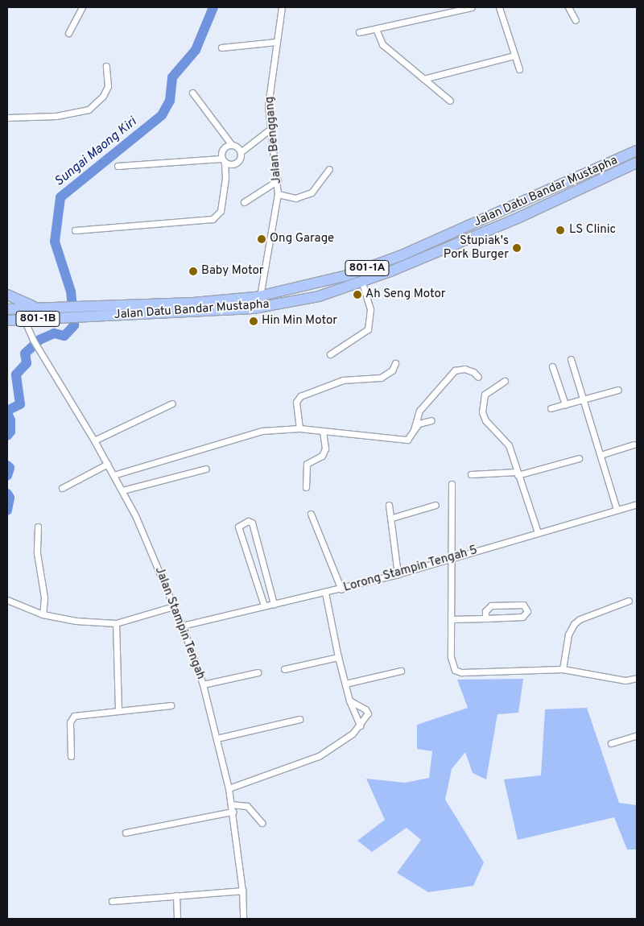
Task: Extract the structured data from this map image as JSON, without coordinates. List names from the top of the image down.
{
  "streets": {
    "highway": ["Jalan Datu Bandar Mustapha", "801-1A", "801-1B"],
    "street": ["Jalan Benggang", "Lorong Stampin Tengah 5", "Jalan Stampin Tengah"]
  },
  "crossings": [
    ["Jalan Benggang", "Jalan Datu Bandar Mustapha"],
    ["Jalan Datu Bandar Mustapha", "Jalan Stampin Tengah"],
    ["Lorong Stampin Tengah 5", "Jalan Stampin Tengah"]
  ],
  "water": ["Sungai Maong Kiri"],
  "places": [
    "LS Clinic",
    "Ong Garage",
    "Stupiak's Pork Burger",
    "Baby Motor",
    "Ah Seng Motor",
    "Hin Min Motor"
  ]
}
